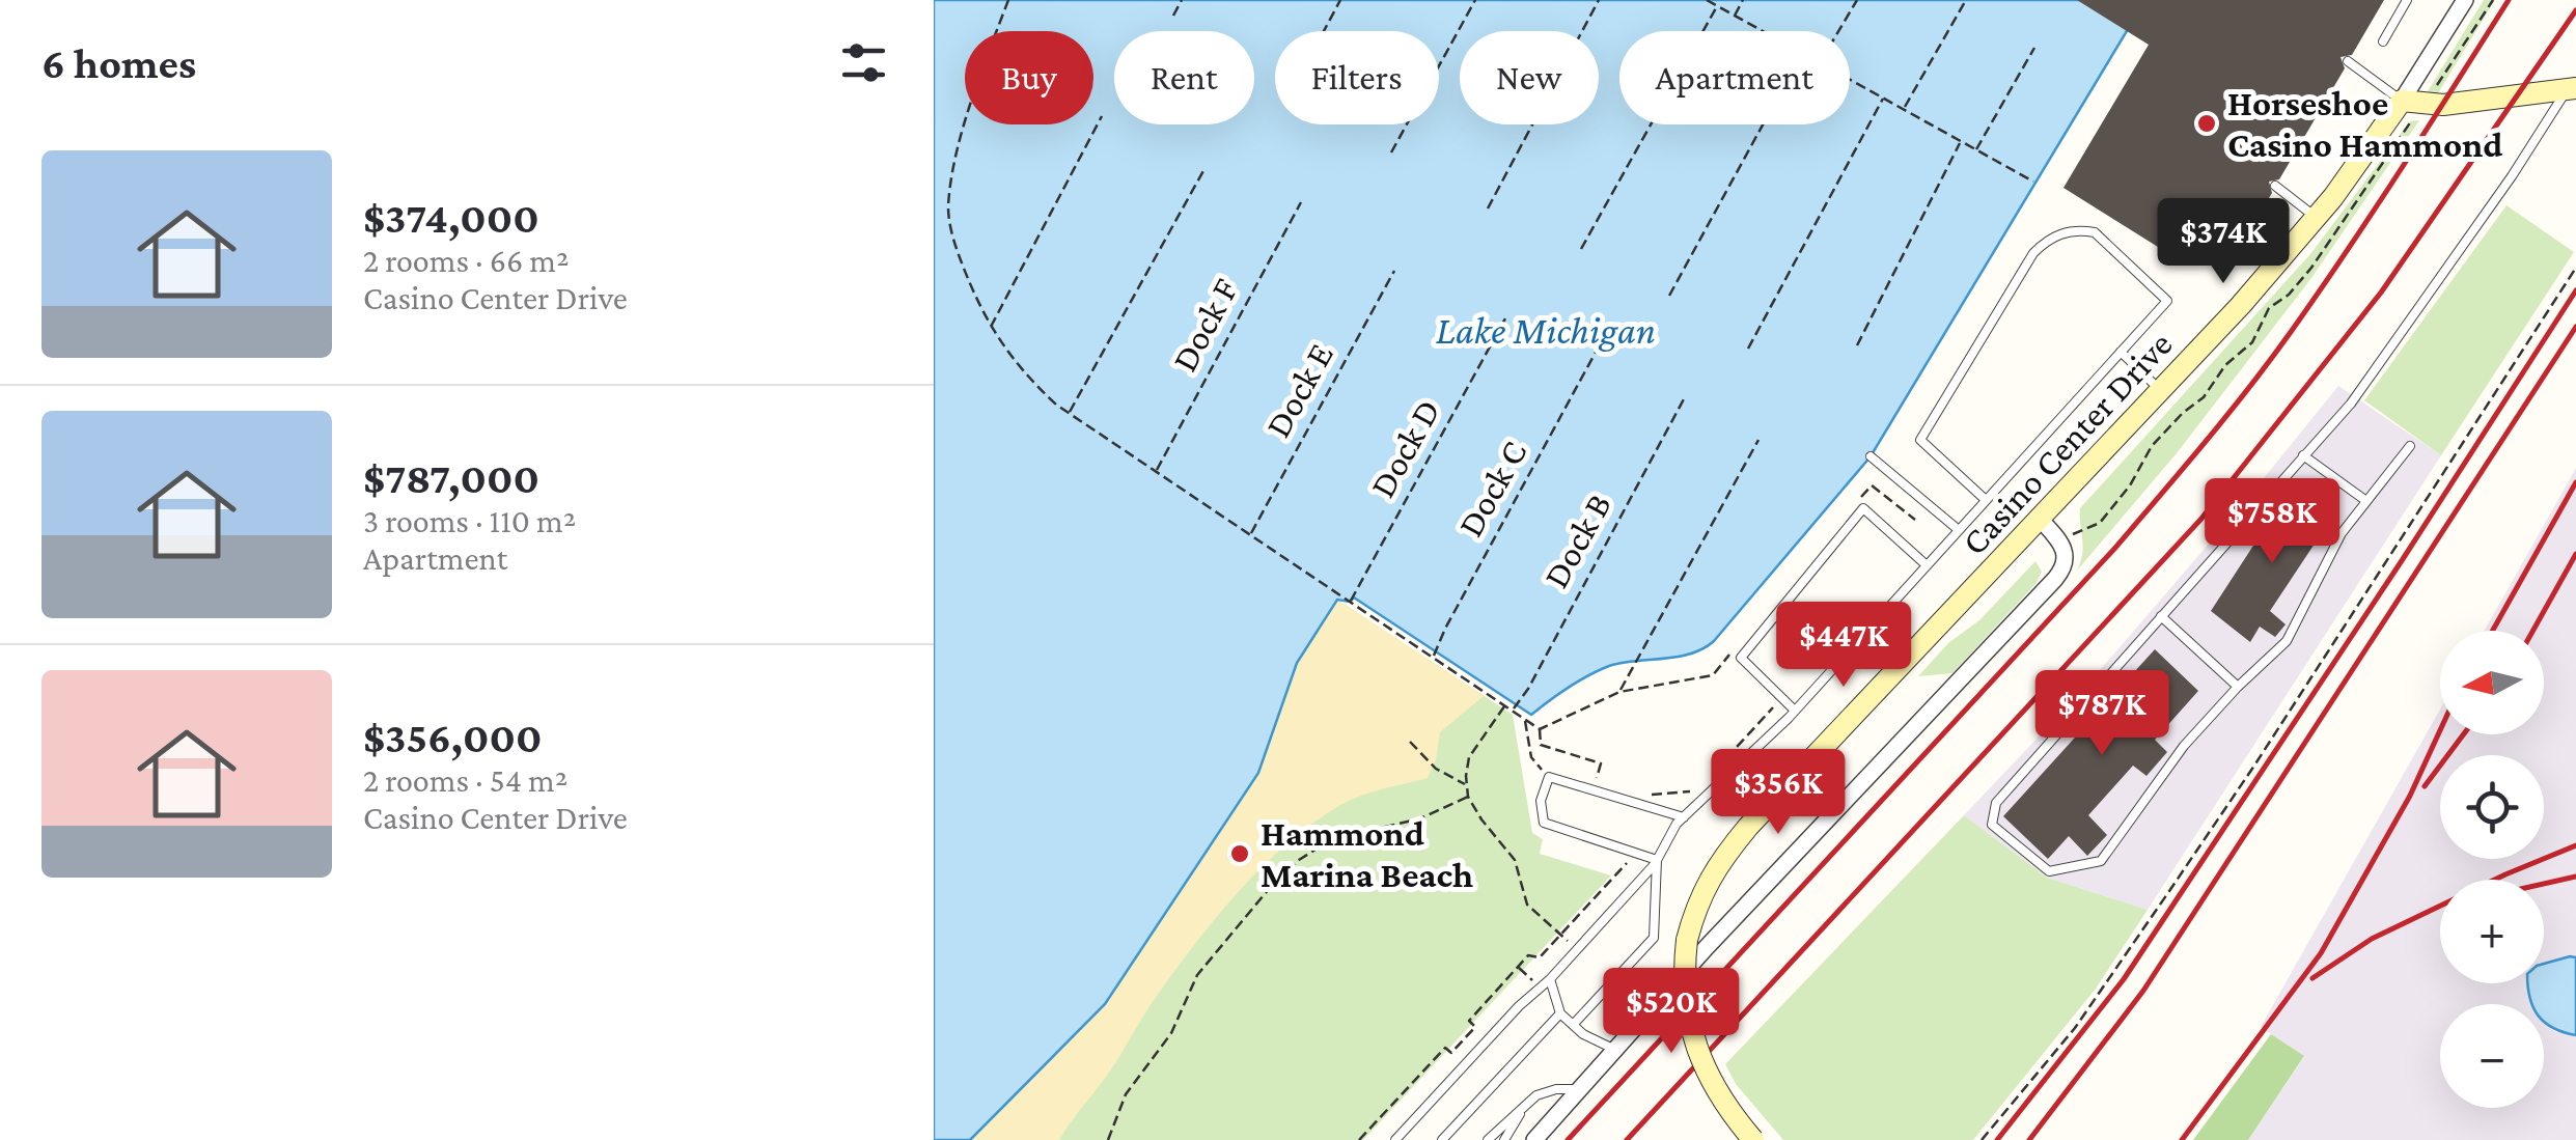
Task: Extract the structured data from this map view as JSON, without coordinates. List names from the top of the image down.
{
  "streets": {
    "street": ["Casino Center Drive"],
    "path": [
      "Dock F",
      "Dock E",
      "Dock D",
      "Dock C",
      "Dock B"
    ]
  },
  "water": ["Lake Michigan"],
  "places": ["Horseshoe Casino Hammond", "Hammond Marina Beach"],
  "north": "left",
  "page": {
    "heading": "6 homes",
    "chip": [
      "Buy",
      "Rent",
      "Filters",
      "New",
      "Apartment"
    ],
    "list": [
      {
        "name": "$374,000",
        "note": "2 rooms · 66 m² · Casino Center Drive"
      },
      {
        "name": "$787,000",
        "note": "3 rooms · 110 m² · Apartment"
      },
      {
        "name": "$356,000",
        "note": "2 rooms · 54 m² · Casino Center Drive"
      }
    ],
    "price": [
      "$374K",
      "$758K",
      "$447K",
      "$787K",
      "$356K",
      "$520K"
    ],
    "map_buttons": ["+", "−"]
  }
}
